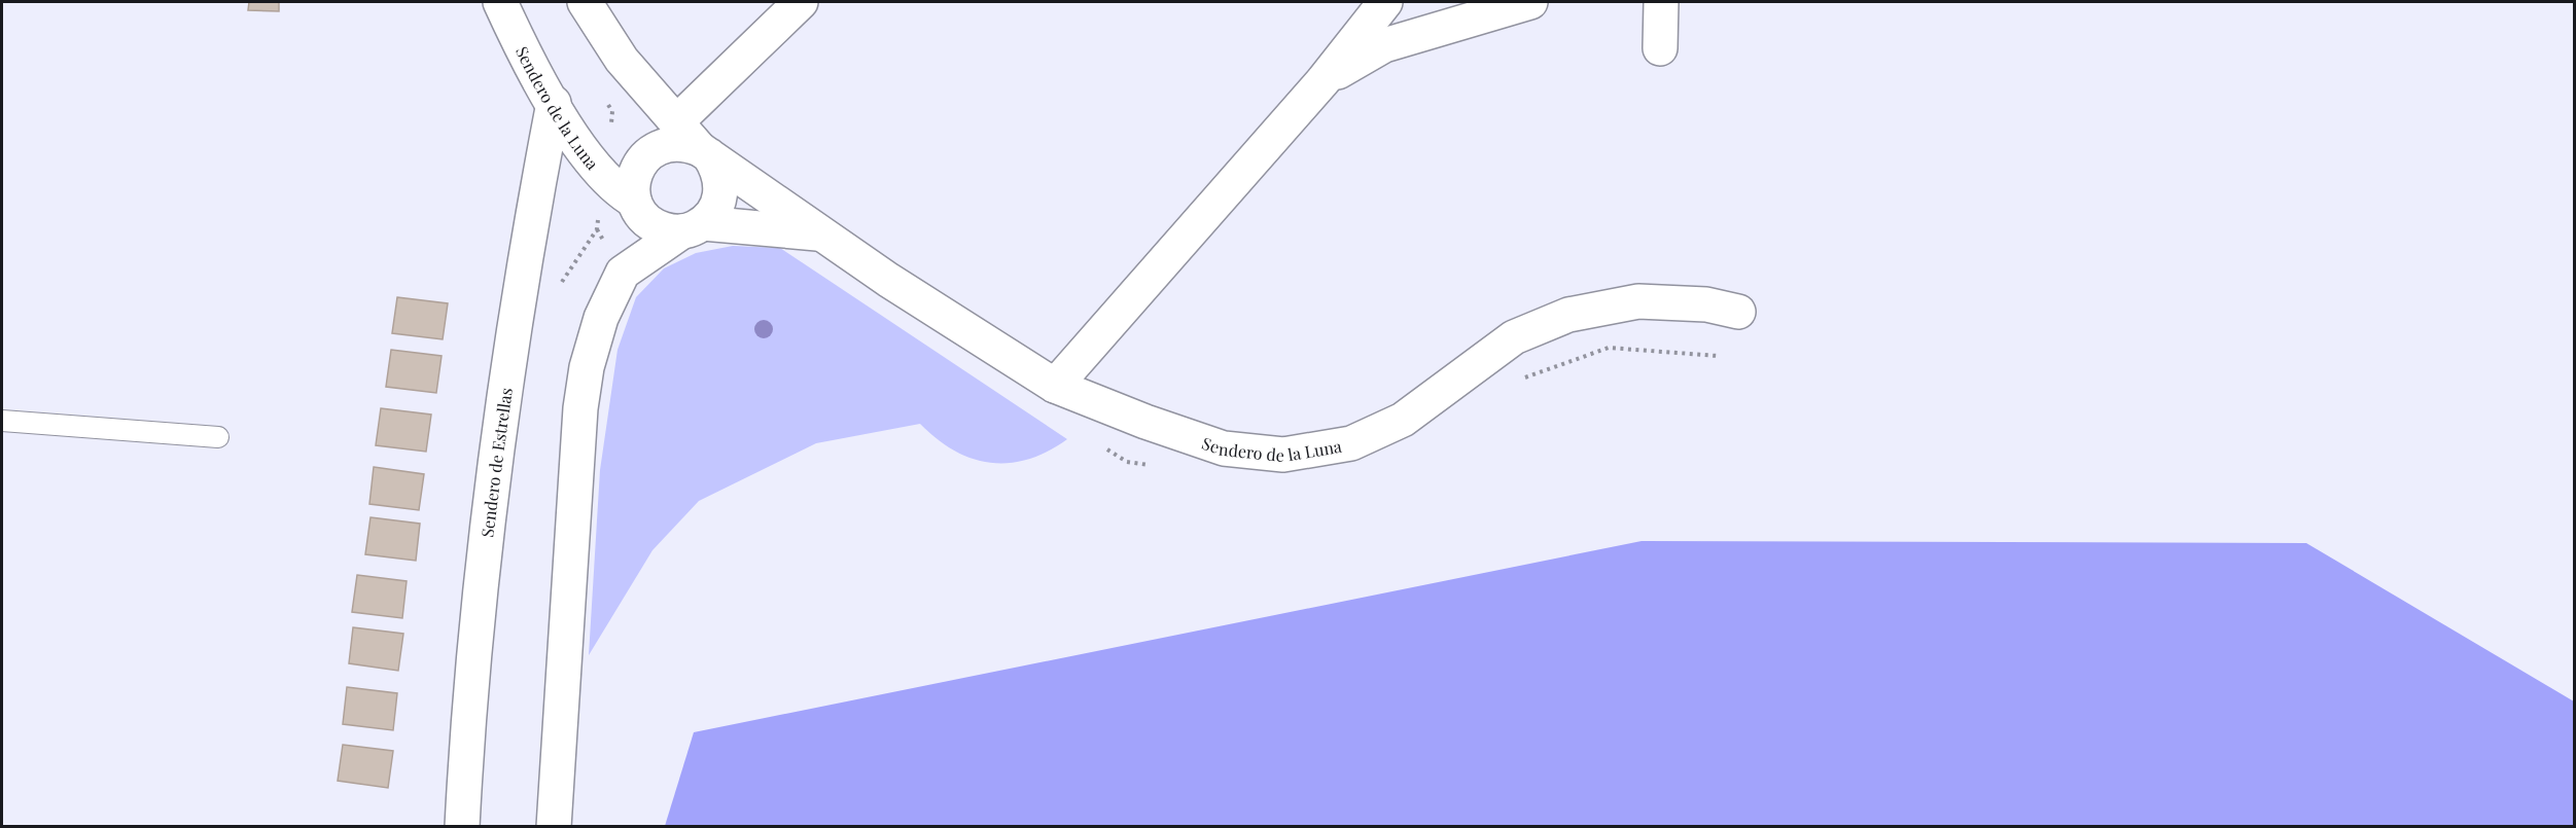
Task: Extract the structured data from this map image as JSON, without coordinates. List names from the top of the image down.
{
  "streets": {
    "street": ["Sendero de la Luna", "Sendero de Estrellas"]
  },
  "crossings": [
    ["Sendero de la Luna", "Sendero de Estrellas"]
  ]
}
